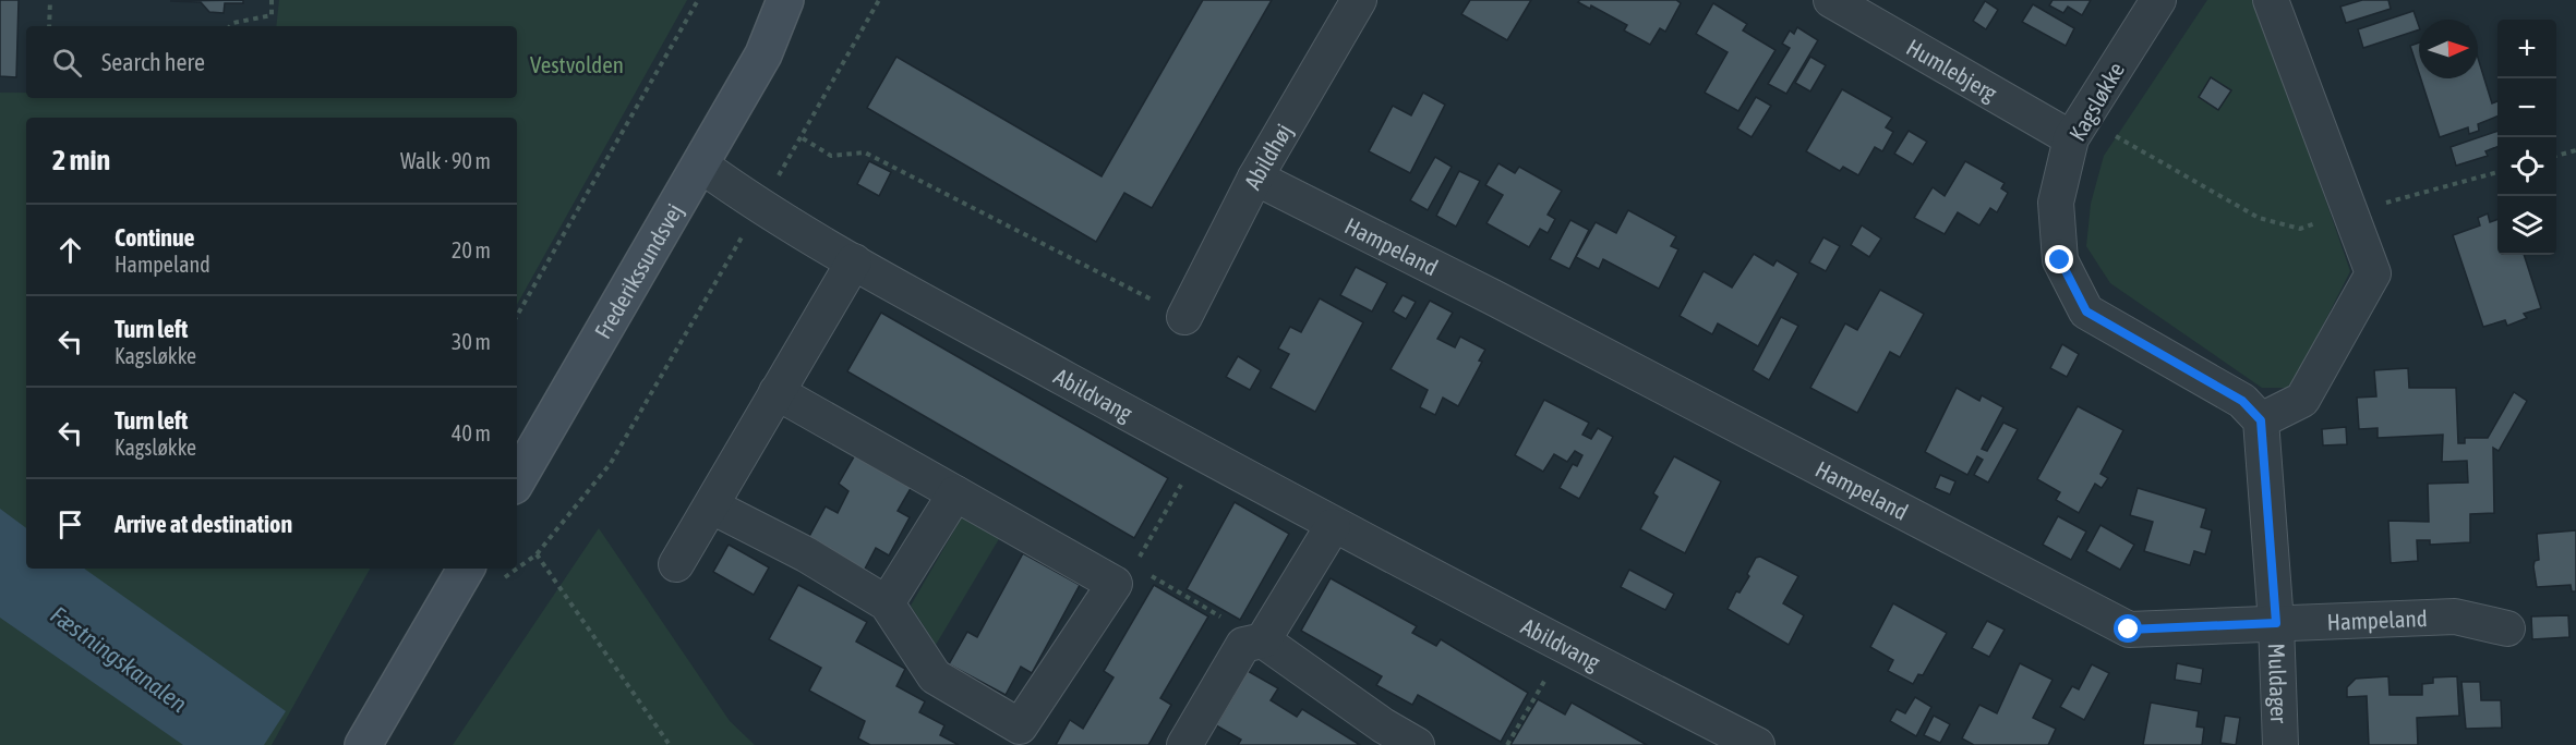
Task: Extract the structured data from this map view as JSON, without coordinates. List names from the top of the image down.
{
  "streets": {
    "main road": ["Frederikssundsvej"],
    "street": [
      "Humlebjerg",
      "Kagsløkke",
      "Abildhøj",
      "Hampeland",
      "Abildvang",
      "Muldager"
    ]
  },
  "crossings": [
    ["Humlebjerg", "Kagsløkke"],
    ["Abildhøj", "Hampeland"],
    ["Hampeland", "Muldager"],
    ["Frederikssundsvej", "Abildvang"]
  ],
  "water": ["Fæstningskanalen"],
  "parks": ["Vestvolden"],
  "north": "right",
  "page": {
    "map_buttons": ["+", "−"],
    "search": "Search here",
    "heading": ["2 min", "Walk · 90 m"],
    "list": [
      ["Continue", "Hampeland", "20 m"],
      ["Turn left", "Kagsløkke", "30 m"],
      ["Turn left", "Kagsløkke", "40 m"],
      "Arrive at destination"
    ]
  }
}
